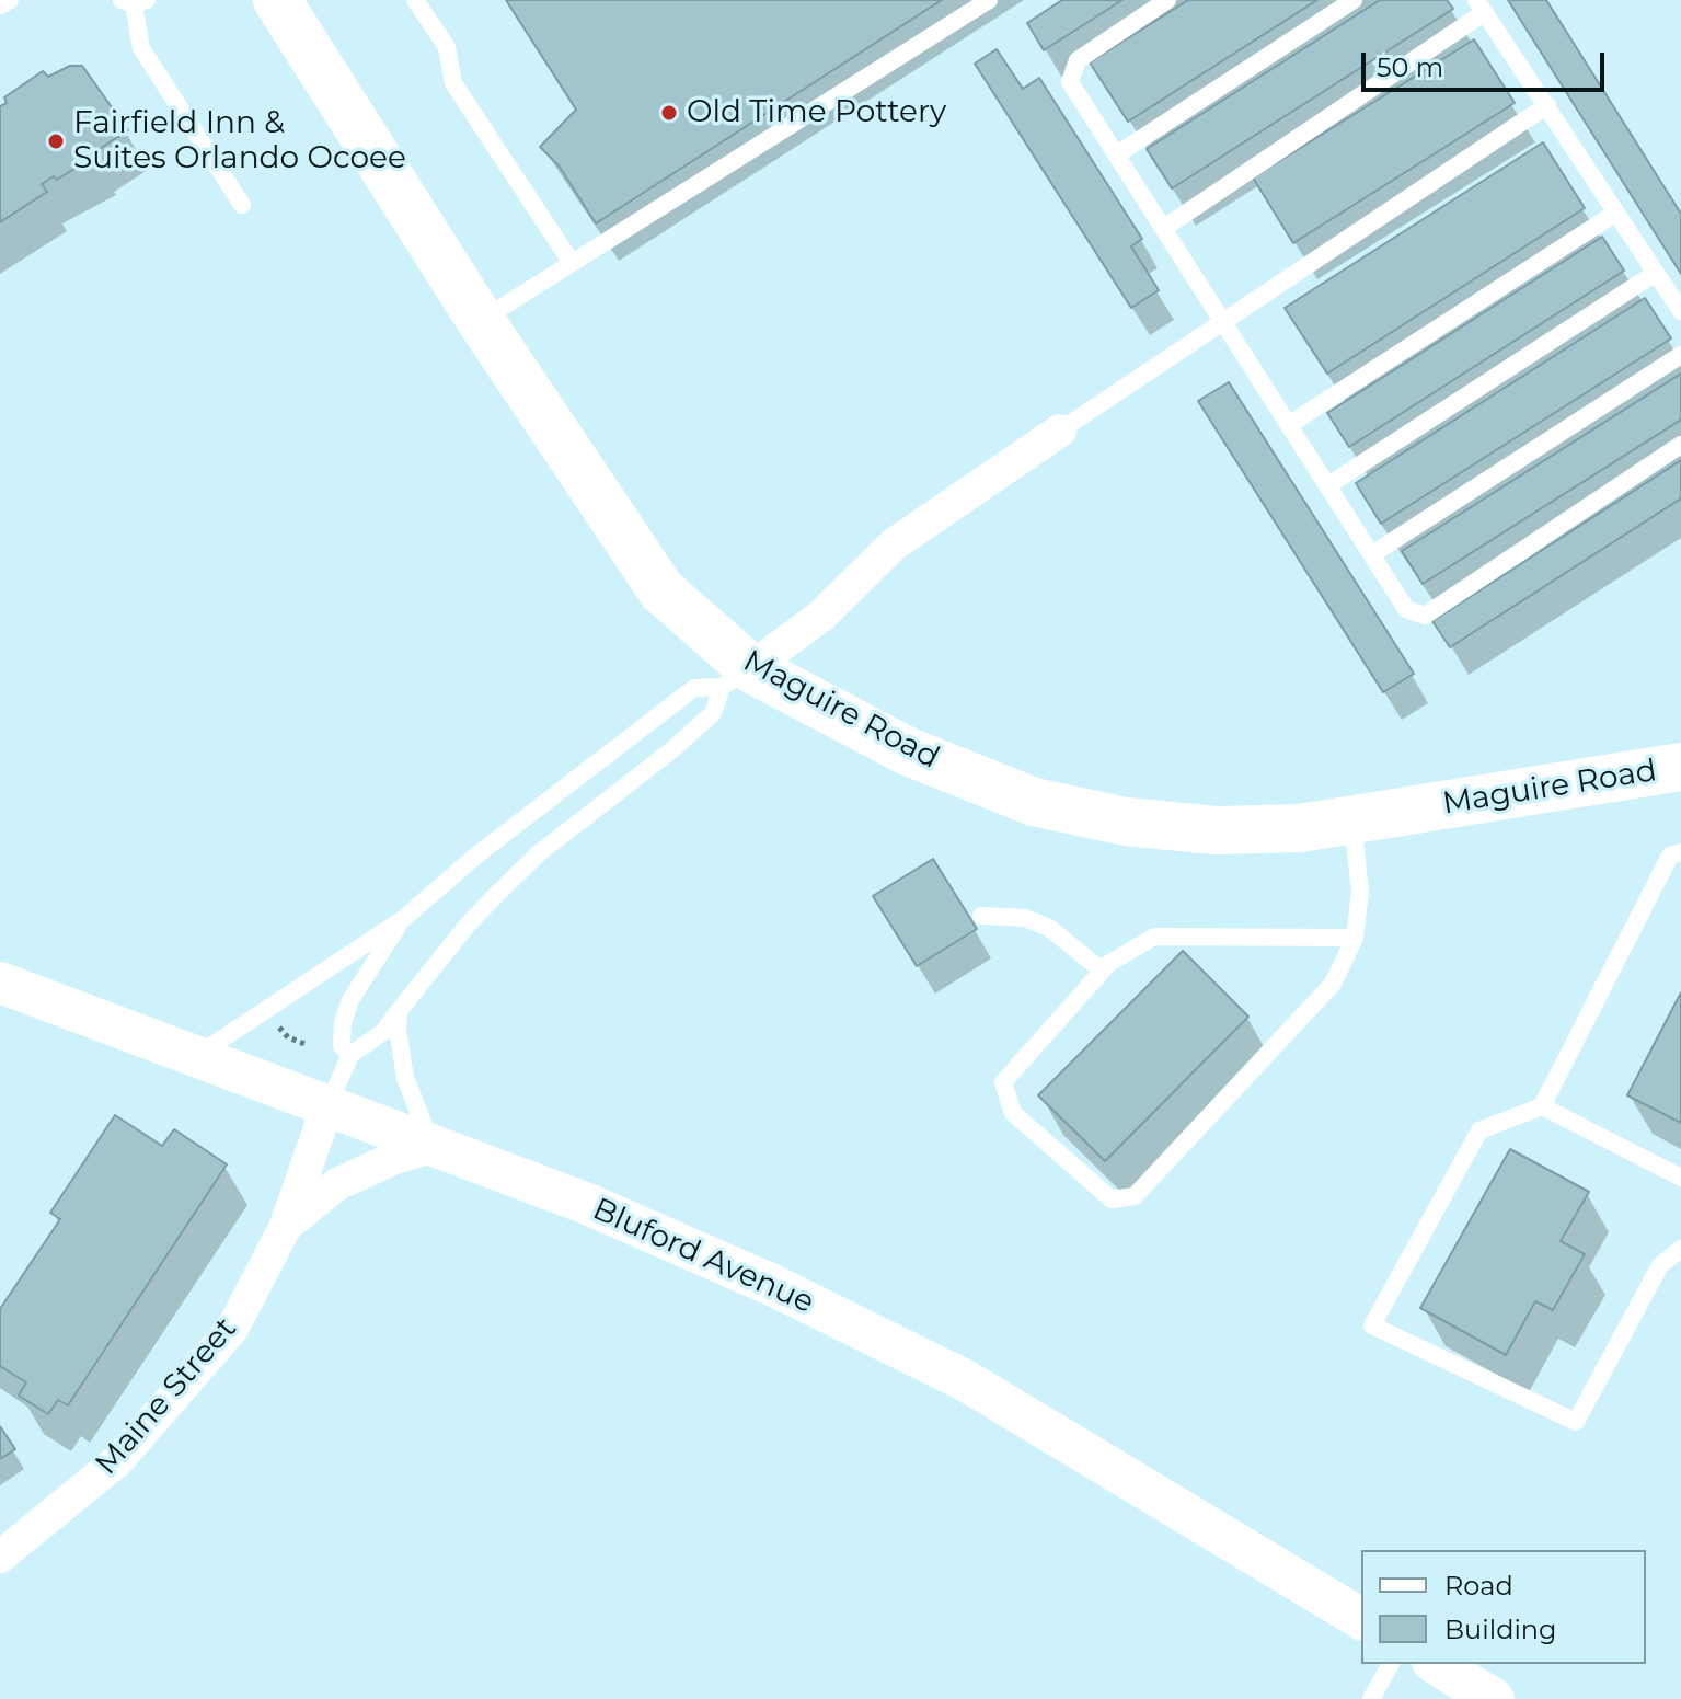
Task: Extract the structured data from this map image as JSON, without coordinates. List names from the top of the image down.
{
  "streets": {
    "main road": ["Maguire Road"],
    "street": ["Bluford Avenue", "Maine Street"]
  },
  "crossings": [
    ["Bluford Avenue", "Maine Street"]
  ],
  "places": ["Old Time Pottery", "Fairfield Inn & Suites Orlando Ocoee"],
  "legend": ["Road", "Building"],
  "scale_bar": "50 m"
}
